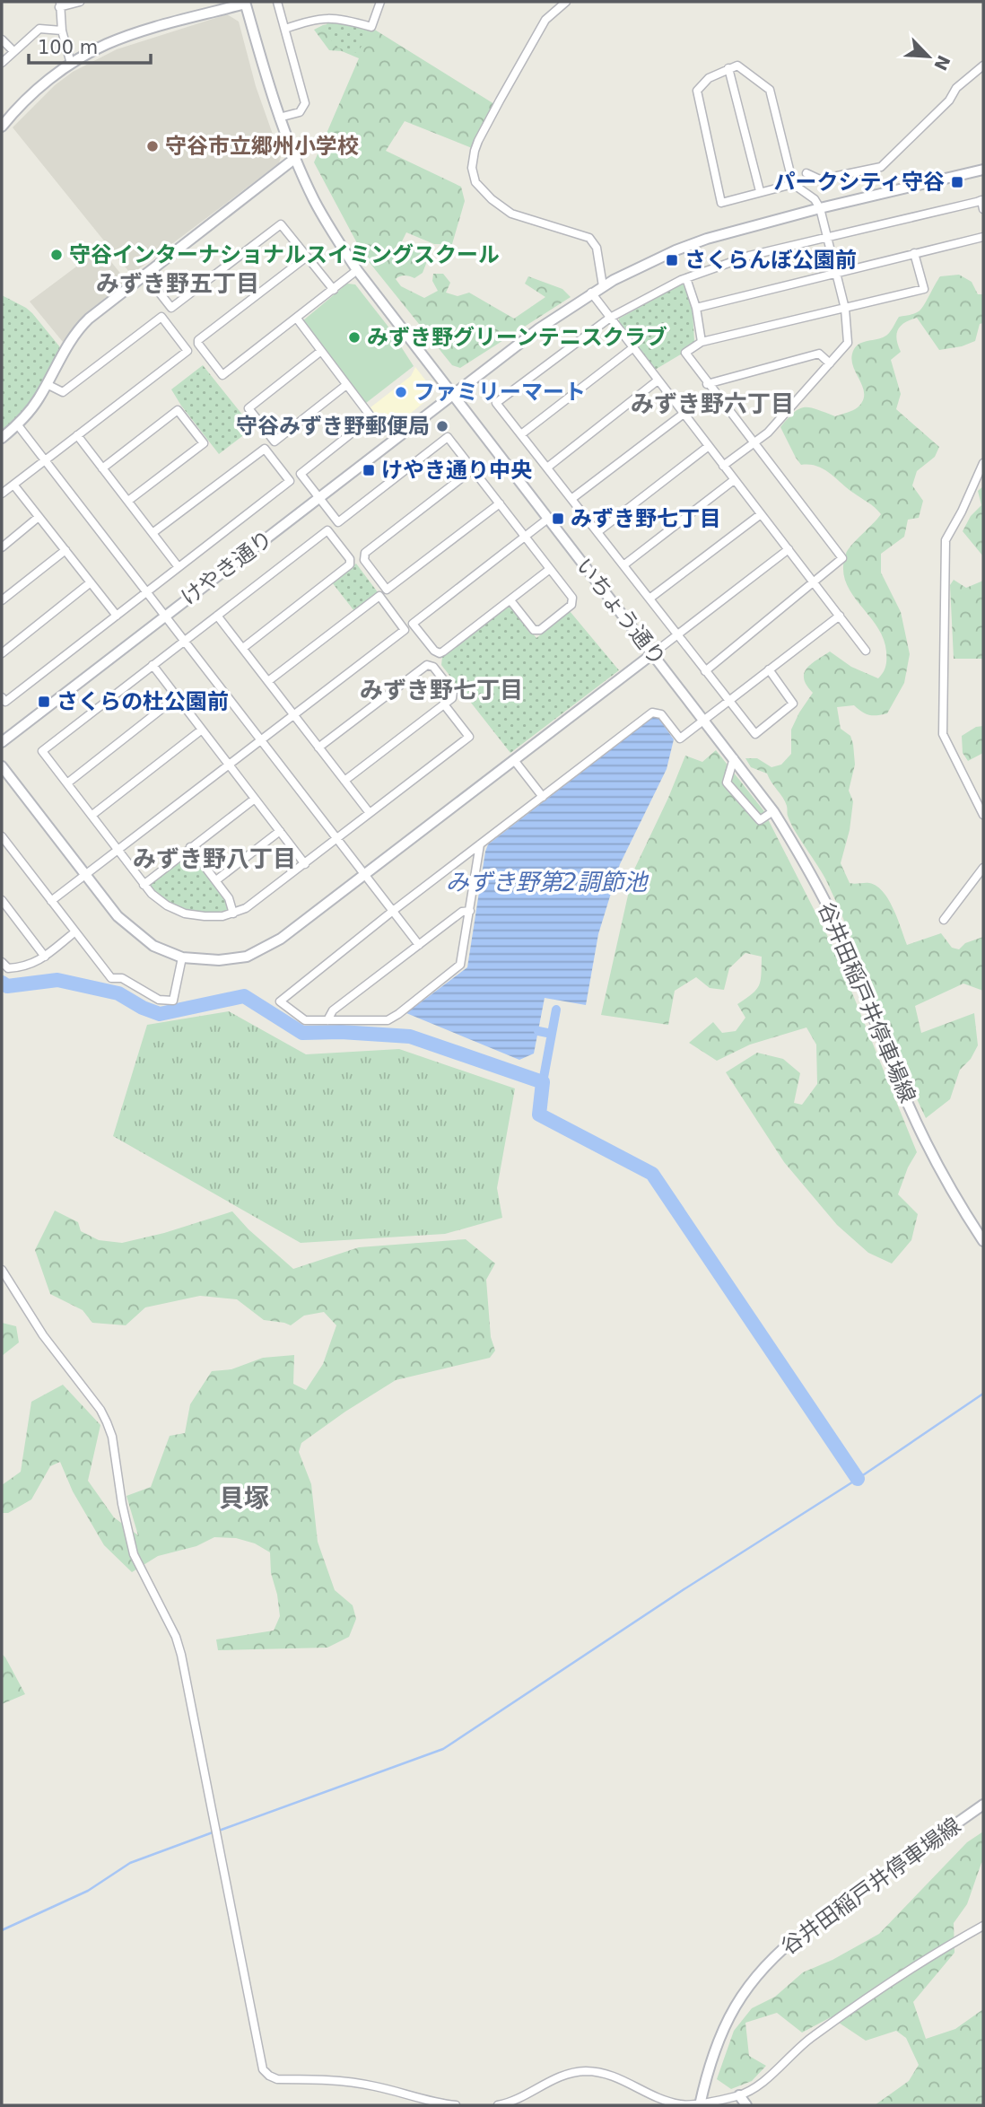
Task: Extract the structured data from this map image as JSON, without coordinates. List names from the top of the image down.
{
  "streets": {
    "street": ["けやき通り", "いちょう通り", "谷井田稲戸井停車場線"]
  },
  "crossings": [
    ["けやき通り", "いちょう通り"],
    ["いちょう通り", "谷井田稲戸井停車場線"]
  ],
  "districts": [
    "みずき野五丁目",
    "みずき野六丁目",
    "みずき野七丁目",
    "みずき野八丁目",
    "貝塚"
  ],
  "water": ["みずき野第2調節池"],
  "places": {
    "other": [
      "守谷市立郷州小学校",
      "守谷インターナショナルスイミングスクール",
      "みずき野グリーンテニスクラブ",
      "ファミリーマート",
      "守谷みずき野郵便局"
    ],
    "transit": [
      "パークシティ守谷",
      "さくらんぼ公園前",
      "けやき通り中央",
      "みずき野七丁目",
      "さくらの杜公園前"
    ]
  },
  "scale_bar": "100 m",
  "north": "bottom right"
}
